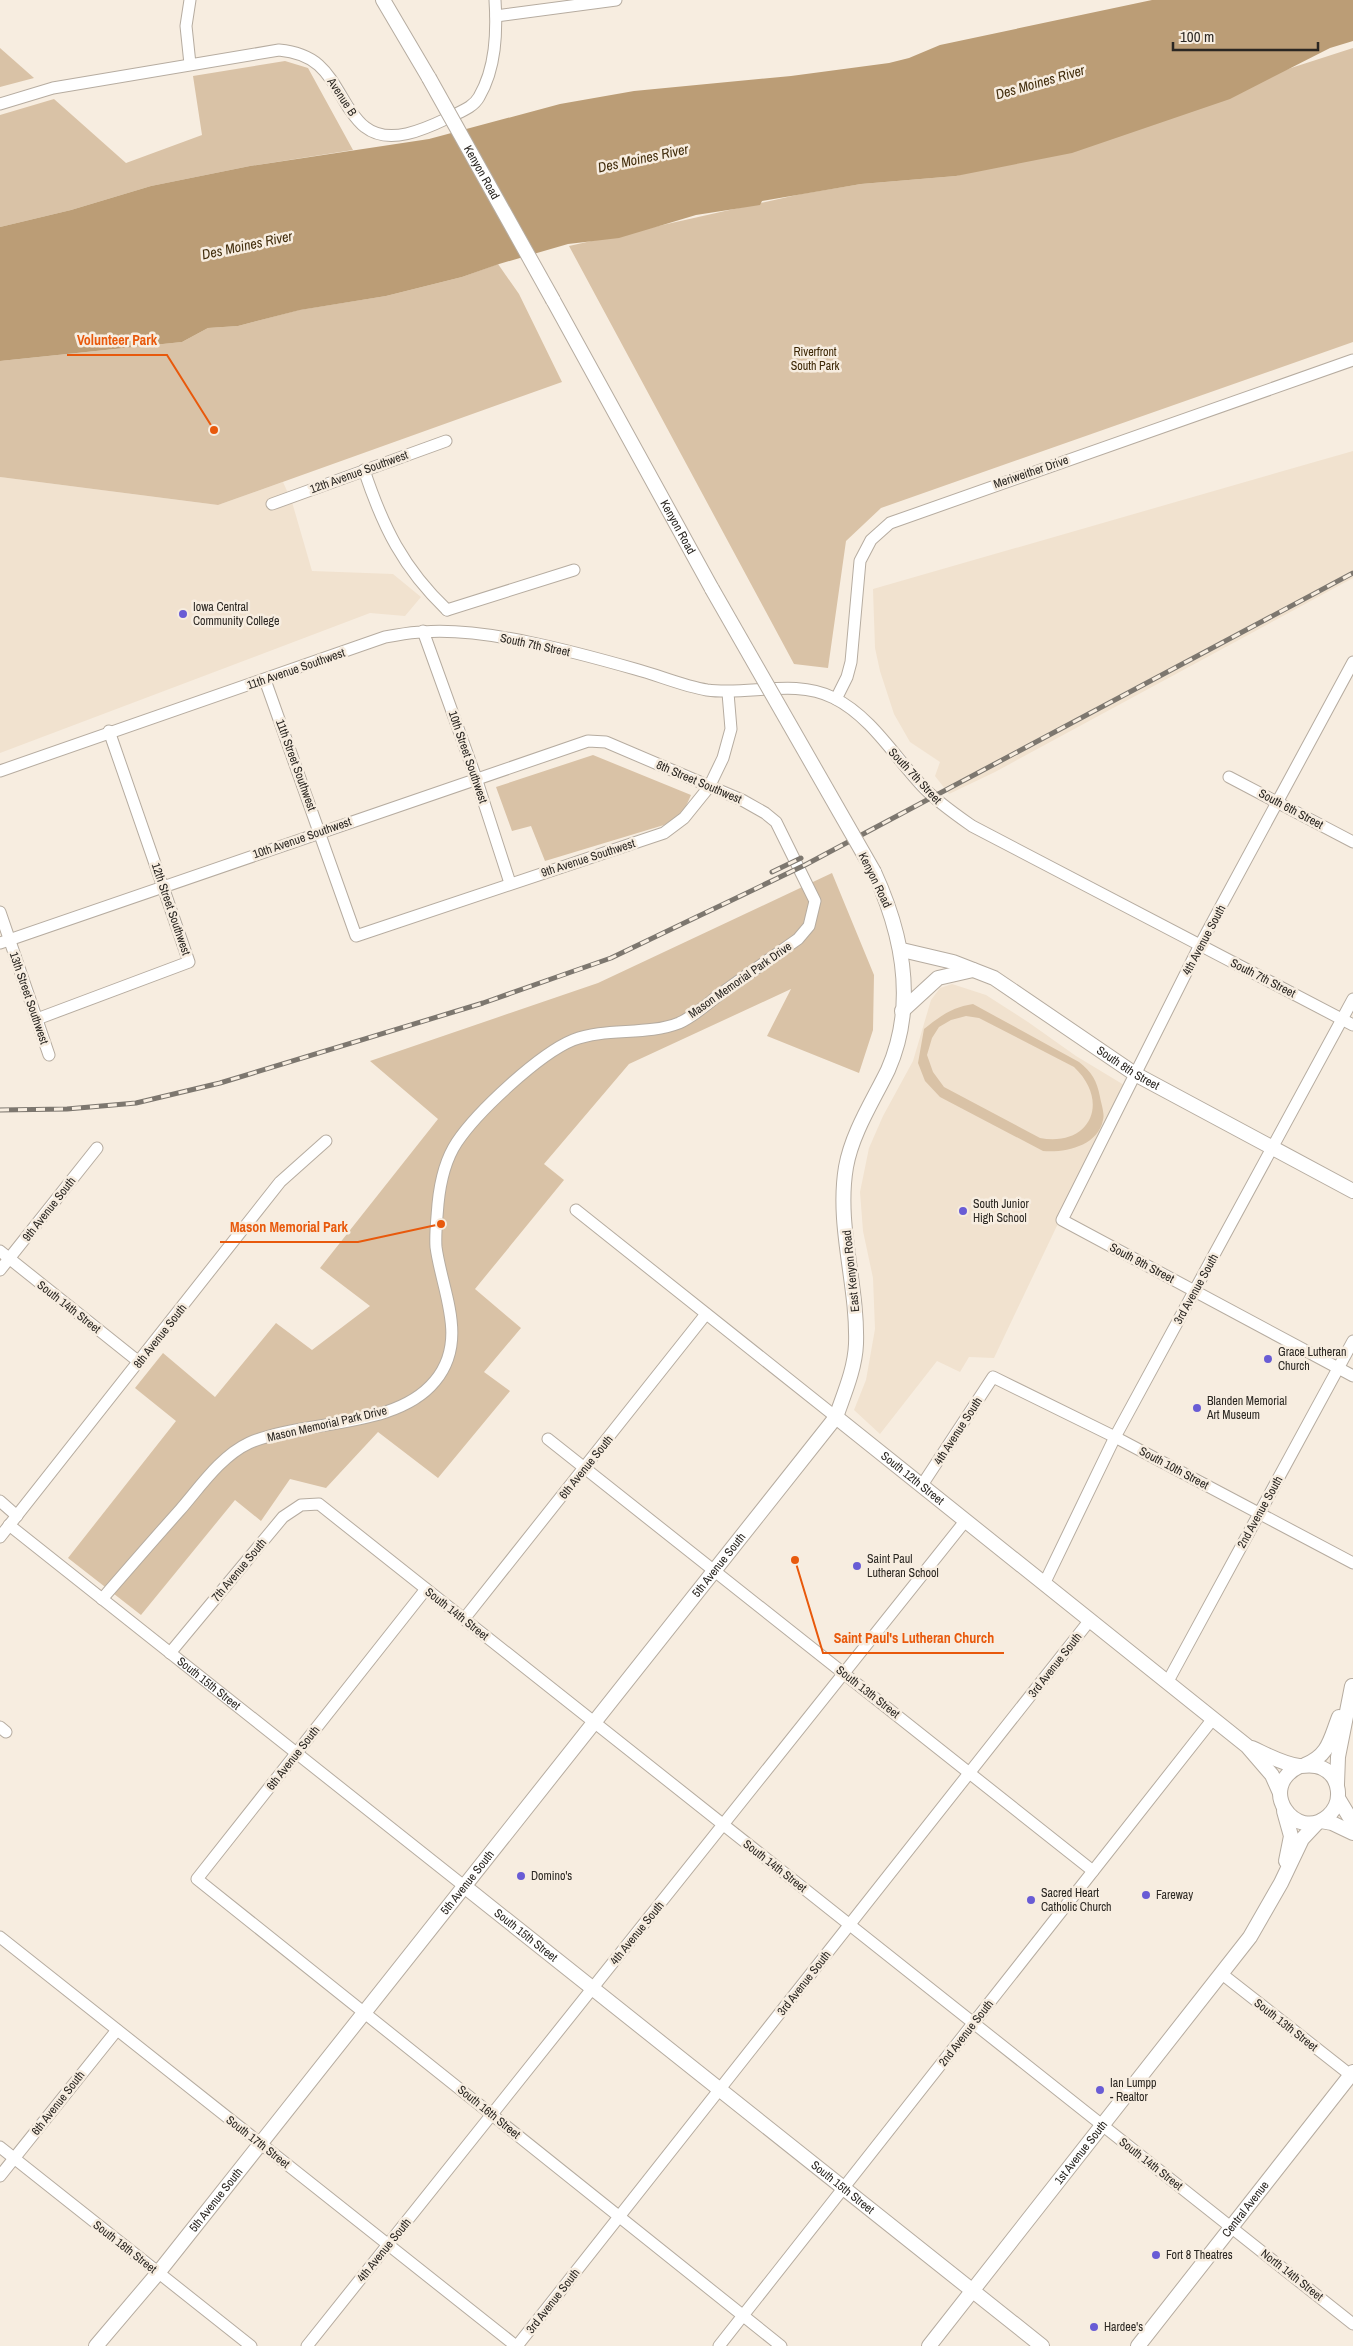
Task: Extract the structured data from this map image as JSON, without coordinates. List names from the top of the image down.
{
  "streets": {
    "main road": [
      "Kenyon Road",
      "South 8th Street",
      "East Kenyon Road",
      "South 12th Street",
      "5th Avenue South",
      "South 15th Street",
      "1st Avenue South",
      "Central Avenue"
    ],
    "street": [
      "Avenue B",
      "12th Avenue Southwest",
      "Meriweither Drive",
      "South 7th Street",
      "11th Avenue Southwest",
      "10th Street Southwest",
      "11th Street Southwest",
      "8th Street Southwest",
      "South 6th Street",
      "10th Avenue Southwest",
      "9th Avenue Southwest",
      "12th Street Southwest",
      "4th Avenue South",
      "Mason Memorial Park Drive",
      "13th Street Southwest",
      "9th Avenue South",
      "South 9th Street",
      "3rd Avenue South",
      "South 14th Street",
      "8th Avenue South",
      "6th Avenue South",
      "South 10th Street",
      "2nd Avenue South",
      "7th Avenue South",
      "South 13th Street",
      "South 16th Street",
      "South 17th Street",
      "South 18th Street",
      "North 14th Street"
    ]
  },
  "crossings": [
    ["Kenyon Road", "South 8th Street"],
    ["Kenyon Road", "East Kenyon Road"],
    ["Meriweither Drive", "South 7th Street"],
    ["South 7th Street", "11th Avenue Southwest"],
    ["South 7th Street", "9th Avenue Southwest"],
    ["South 7th Street", "4th Avenue South"],
    ["South 7th Street", "3rd Avenue South"],
    ["11th Avenue Southwest", "10th Street Southwest"],
    ["11th Avenue Southwest", "11th Street Southwest"],
    ["11th Avenue Southwest", "12th Street Southwest"],
    ["10th Street Southwest", "10th Avenue Southwest"],
    ["10th Street Southwest", "9th Avenue Southwest"],
    ["11th Street Southwest", "10th Avenue Southwest"],
    ["11th Street Southwest", "9th Avenue Southwest"],
    ["8th Street Southwest", "10th Avenue Southwest"],
    ["8th Street Southwest", "9th Avenue Southwest"],
    ["8th Street Southwest", "Mason Memorial Park Drive"],
    ["South 6th Street", "4th Avenue South"],
    ["10th Avenue Southwest", "12th Street Southwest"],
    ["10th Avenue Southwest", "13th Street Southwest"],
    ["12th Street Southwest", "13th Street Southwest"],
    ["4th Avenue South", "South 8th Street"],
    ["4th Avenue South", "South 9th Street"],
    ["4th Avenue South", "South 14th Street"],
    ["4th Avenue South", "South 10th Street"],
    ["4th Avenue South", "South 12th Street"],
    ["4th Avenue South", "South 15th Street"],
    ["4th Avenue South", "South 13th Street"],
    ["4th Avenue South", "South 16th Street"],
    ["4th Avenue South", "South 17th Street"],
    ["Mason Memorial Park Drive", "South 15th Street"],
    ["South 8th Street", "3rd Avenue South"],
    ["9th Avenue South", "South 14th Street"],
    ["South 9th Street", "3rd Avenue South"],
    ["South 9th Street", "2nd Avenue South"],
    ["East Kenyon Road", "South 12th Street"],
    ["East Kenyon Road", "5th Avenue South"],
    ["3rd Avenue South", "South 14th Street"],
    ["3rd Avenue South", "South 10th Street"],
    ["3rd Avenue South", "South 12th Street"],
    ["3rd Avenue South", "South 15th Street"],
    ["3rd Avenue South", "South 13th Street"],
    ["3rd Avenue South", "South 16th Street"],
    ["3rd Avenue South", "South 17th Street"],
    ["South 14th Street", "8th Avenue South"],
    ["South 14th Street", "6th Avenue South"],
    ["South 14th Street", "2nd Avenue South"],
    ["South 14th Street", "5th Avenue South"],
    ["South 14th Street", "7th Avenue South"],
    ["South 14th Street", "1st Avenue South"],
    ["South 14th Street", "Central Avenue"],
    ["South 14th Street", "North 14th Street"],
    ["8th Avenue South", "South 15th Street"],
    ["6th Avenue South", "South 12th Street"],
    ["6th Avenue South", "South 15th Street"],
    ["6th Avenue South", "South 13th Street"],
    ["6th Avenue South", "South 16th Street"],
    ["6th Avenue South", "South 17th Street"],
    ["6th Avenue South", "South 18th Street"],
    ["South 10th Street", "2nd Avenue South"],
    ["South 12th Street", "2nd Avenue South"],
    ["South 12th Street", "5th Avenue South"],
    ["South 12th Street", "1st Avenue South"],
    ["2nd Avenue South", "South 15th Street"],
    ["2nd Avenue South", "South 13th Street"],
    ["2nd Avenue South", "South 16th Street"],
    ["5th Avenue South", "South 15th Street"],
    ["5th Avenue South", "South 13th Street"],
    ["5th Avenue South", "South 16th Street"],
    ["5th Avenue South", "South 17th Street"],
    ["5th Avenue South", "South 18th Street"],
    ["7th Avenue South", "South 15th Street"],
    ["South 15th Street", "1st Avenue South"],
    ["South 13th Street", "1st Avenue South"],
    ["South 13th Street", "Central Avenue"],
    ["Central Avenue", "North 14th Street"]
  ],
  "water": ["Des Moines River"],
  "parks": ["Riverfront South Park"],
  "places": [
    "Volunteer Park",
    "Iowa Central Community College",
    "South Junior High School",
    "Mason Memorial Park",
    "Grace Lutheran Church",
    "Blanden Memorial Art Museum",
    "Saint Paul's Lutheran Church",
    "Saint Paul Lutheran School",
    "Domino's",
    "Fareway",
    "Sacred Heart Catholic Church",
    "Ian Lumpp - Realtor",
    "Fort 8 Theatres",
    "Hardee's"
  ],
  "scale_bar": "100 m"
}
